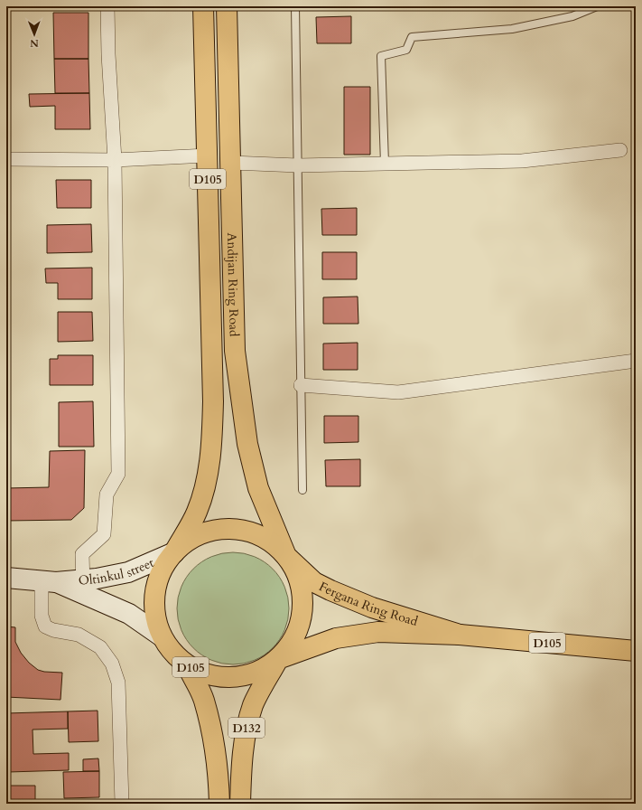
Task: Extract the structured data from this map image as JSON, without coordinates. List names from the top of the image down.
{
  "streets": {
    "highway": [
      "D105",
      "Andijan Ring Road",
      "Fergana Ring Road",
      "D132"
    ],
    "main road": ["Oltinkul street"]
  },
  "crossings": [
    ["D105", "Andijan Ring Road"],
    ["D105", "Oltinkul street"],
    ["D105", "Fergana Ring Road"],
    ["D105", "D132"],
    ["Andijan Ring Road", "Oltinkul street"],
    ["Andijan Ring Road", "Fergana Ring Road"],
    ["Fergana Ring Road", "D132"]
  ],
  "north": "bottom"
}
